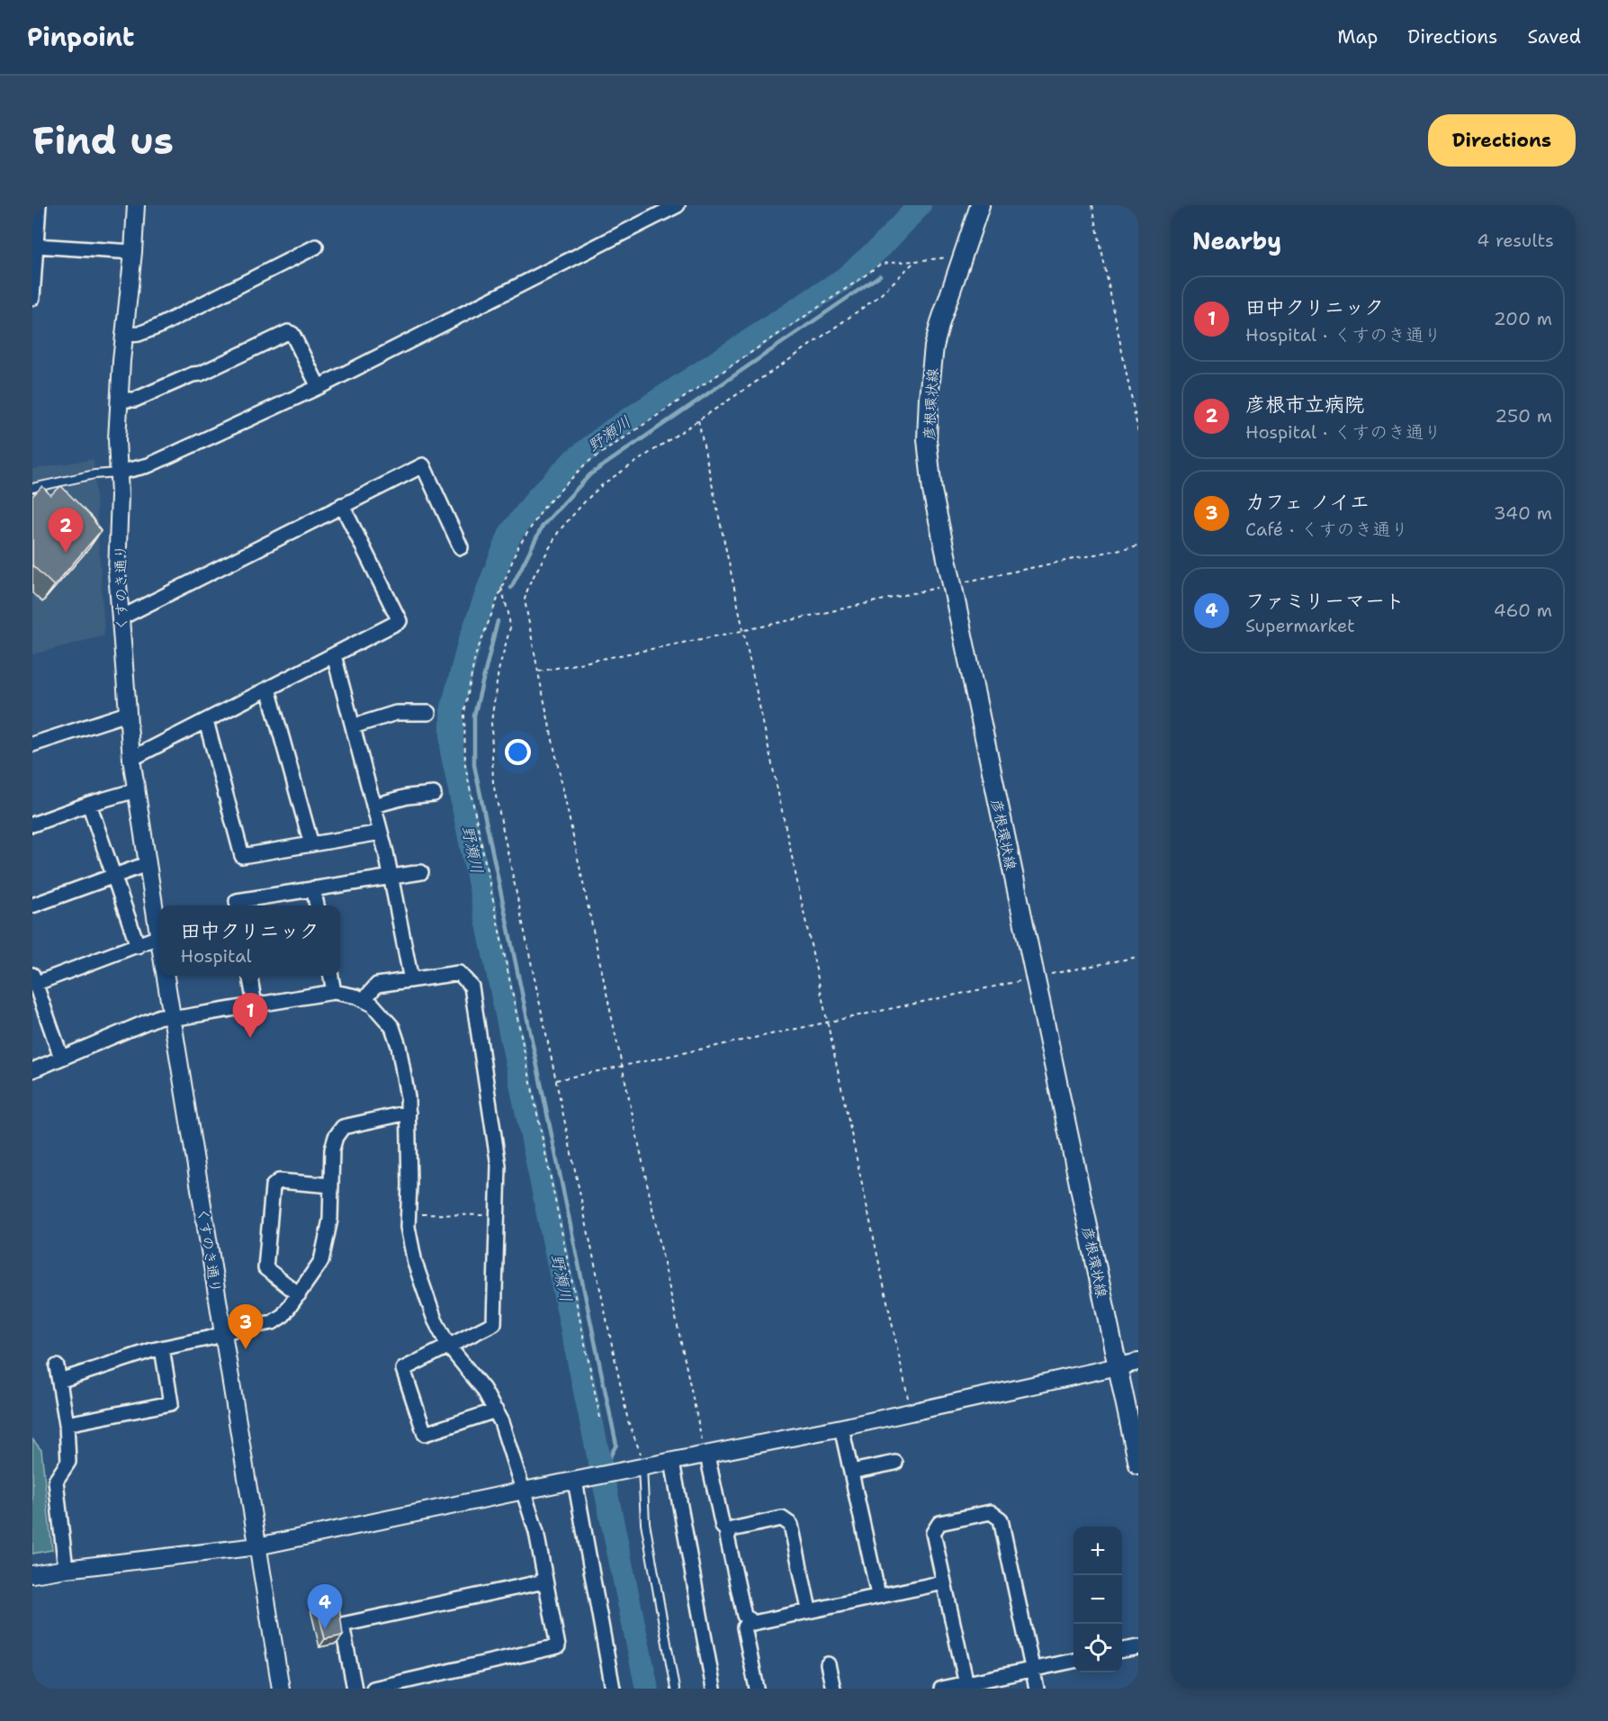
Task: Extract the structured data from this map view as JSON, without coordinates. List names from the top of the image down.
{
  "streets": {
    "main road": ["彦根環状線"],
    "street": ["くすのき通り"]
  },
  "water": ["野瀬川"],
  "page": {
    "header": "Pinpoint",
    "nav": ["Map", "Directions", "Saved"],
    "buttons": "Directions",
    "title": "Find us",
    "heading": ["Nearby", "4 results"],
    "list": [
      {
        "mark": "1",
        "name": "田中クリニック",
        "note": "Hospital · くすのき通り",
        "value": "200 m"
      },
      {
        "mark": "2",
        "name": "彦根市立病院",
        "note": "Hospital · くすのき通り",
        "value": "250 m"
      },
      {
        "mark": "3",
        "name": "カフェ ノイエ",
        "note": "Café · くすのき通り",
        "value": "340 m"
      },
      {
        "mark": "4",
        "name": "ファミリーマート",
        "note": "Supermarket",
        "value": "460 m"
      }
    ],
    "pins": [
      "2",
      "1",
      "3",
      "4"
    ],
    "popup": ["田中クリニック", "Hospital"],
    "map_buttons": ["+", "−"]
  }
}
